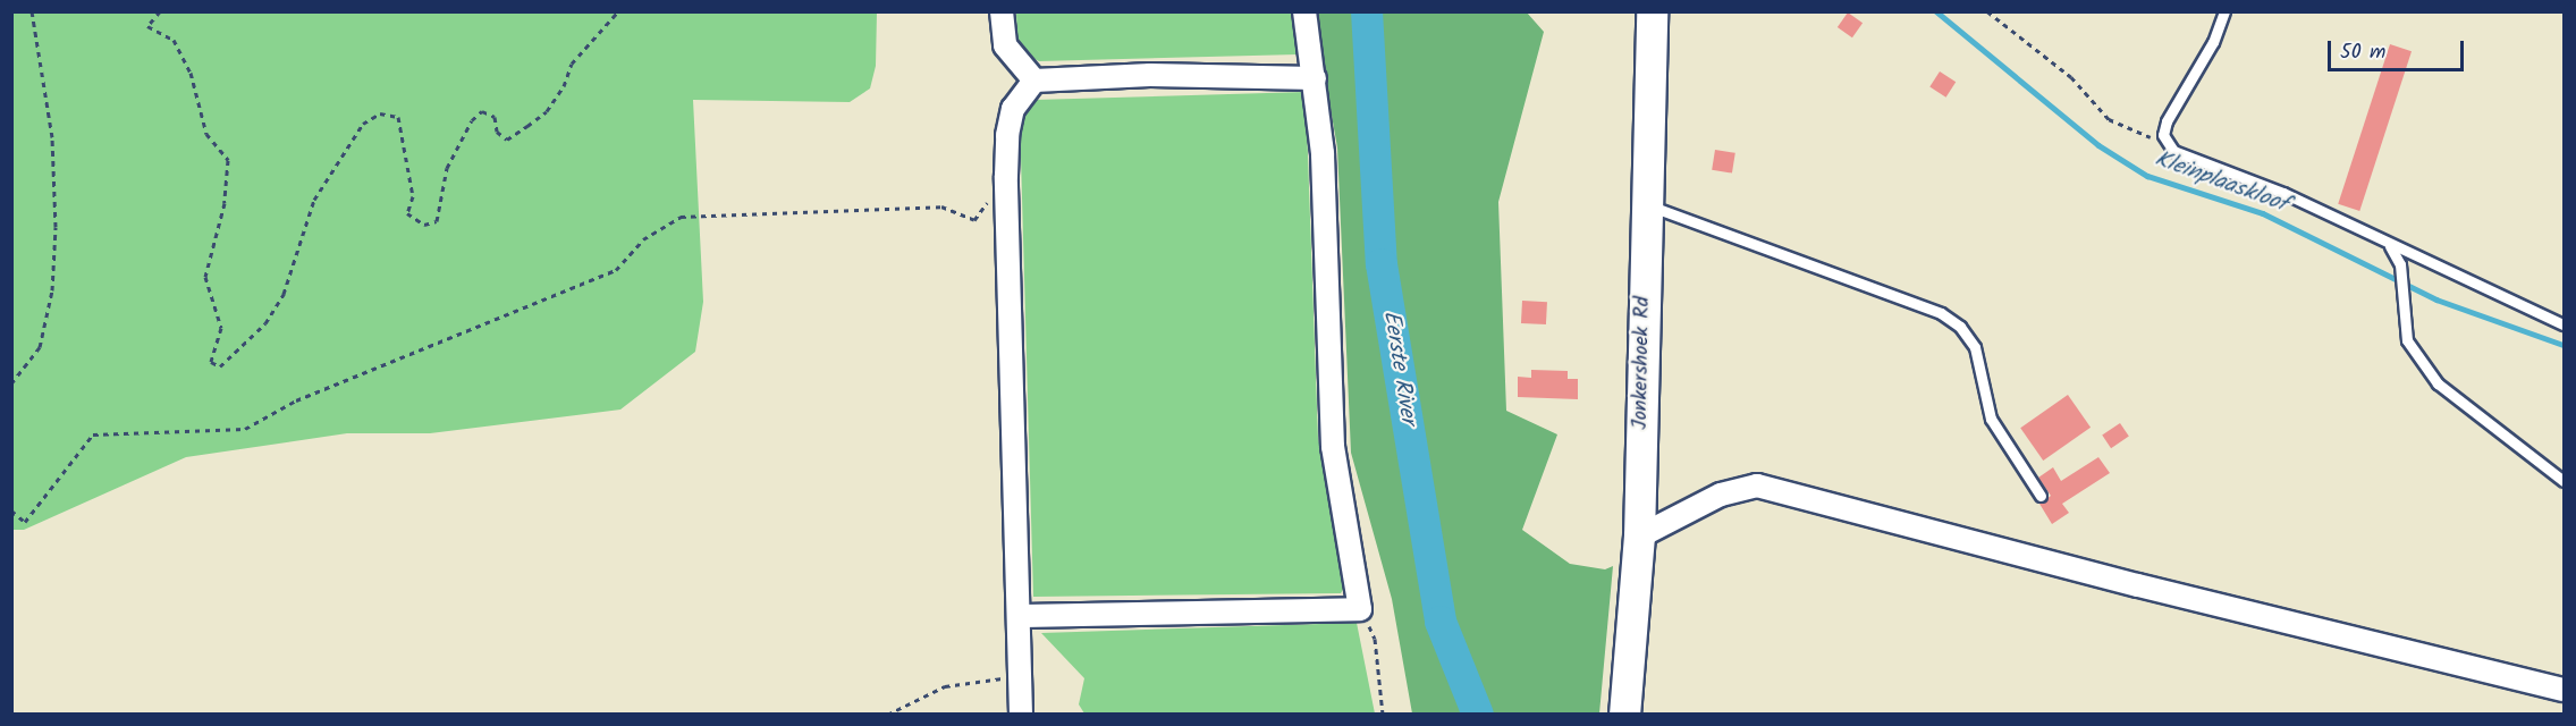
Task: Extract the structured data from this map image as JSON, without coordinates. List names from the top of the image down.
{
  "streets": {
    "street": ["Jonkershoek Rd"]
  },
  "water": ["Kleinplaaskloof", "Eerste River"],
  "scale_bar": "50 m"
}
